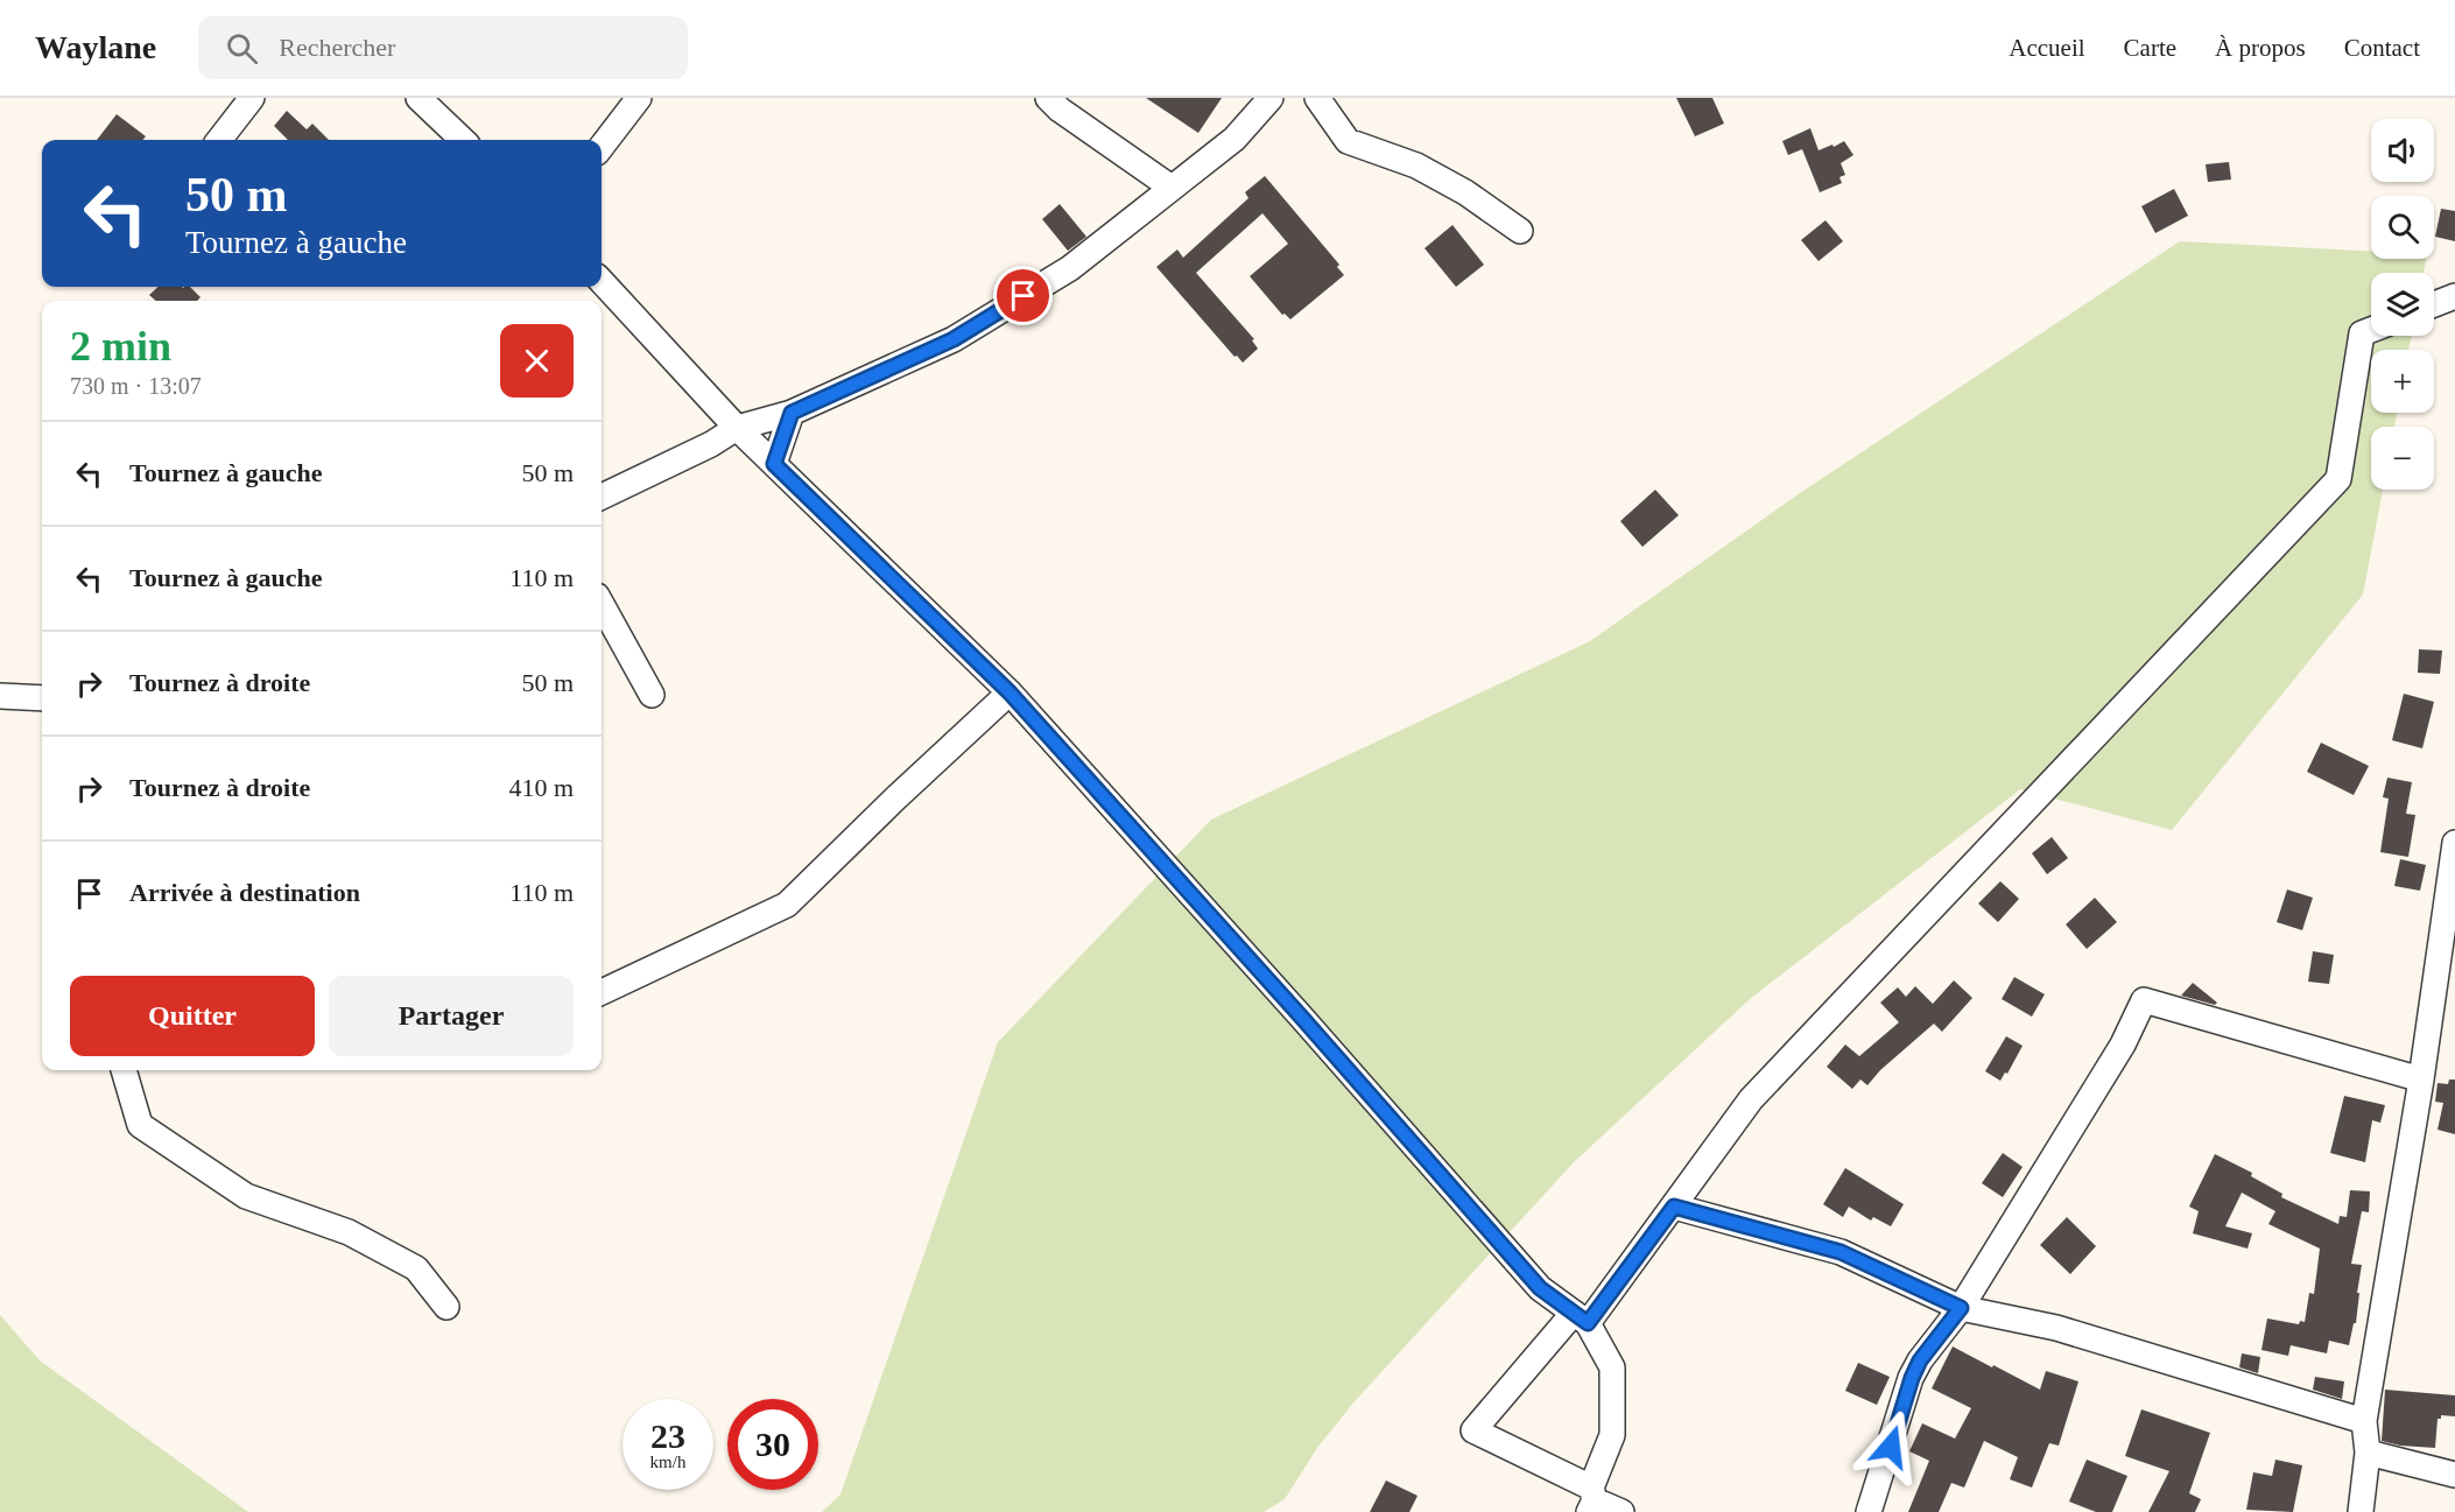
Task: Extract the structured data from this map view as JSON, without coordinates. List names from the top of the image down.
{
  "page": {
    "header": "Waylane",
    "search": "Rechercher",
    "nav": [
      "Accueil",
      "Carte",
      "À propos",
      "Contact"
    ],
    "map_buttons": ["+", "−"],
    "turn": ["50 m", "Tournez à gauche"],
    "heading": ["2 min", "730 m · 13:07"],
    "list": [
      {
        "name": "Tournez à gauche",
        "value": "50 m"
      },
      {
        "name": "Tournez à gauche",
        "value": "110 m"
      },
      {
        "name": "Tournez à droite",
        "value": "50 m"
      },
      {
        "name": "Tournez à droite",
        "value": "410 m"
      },
      {
        "name": "Arrivée à destination",
        "value": "110 m"
      }
    ],
    "buttons": ["Quitter", "Partager"],
    "speed": "23 km/h",
    "limit": "30"
  }
}
